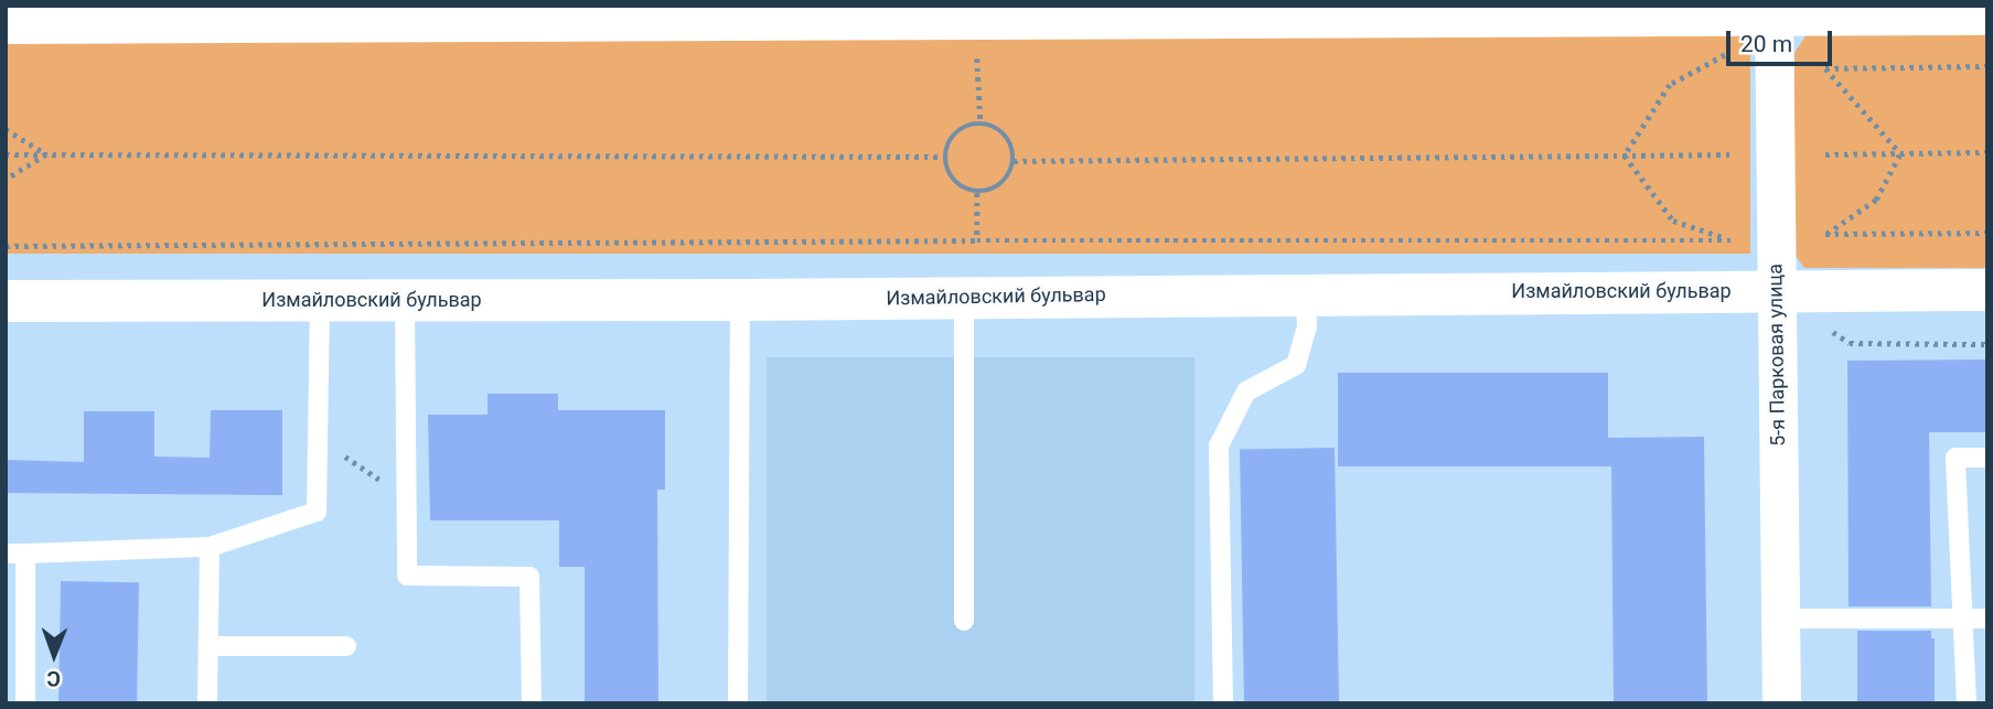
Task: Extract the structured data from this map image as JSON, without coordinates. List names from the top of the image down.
{
  "streets": {
    "street": ["Измайловский бульвар", "5-я Парковая улица"]
  },
  "crossings": [
    ["Измайловский бульвар", "5-я Парковая улица"]
  ],
  "scale_bar": "20 m",
  "north": "bottom"
}
